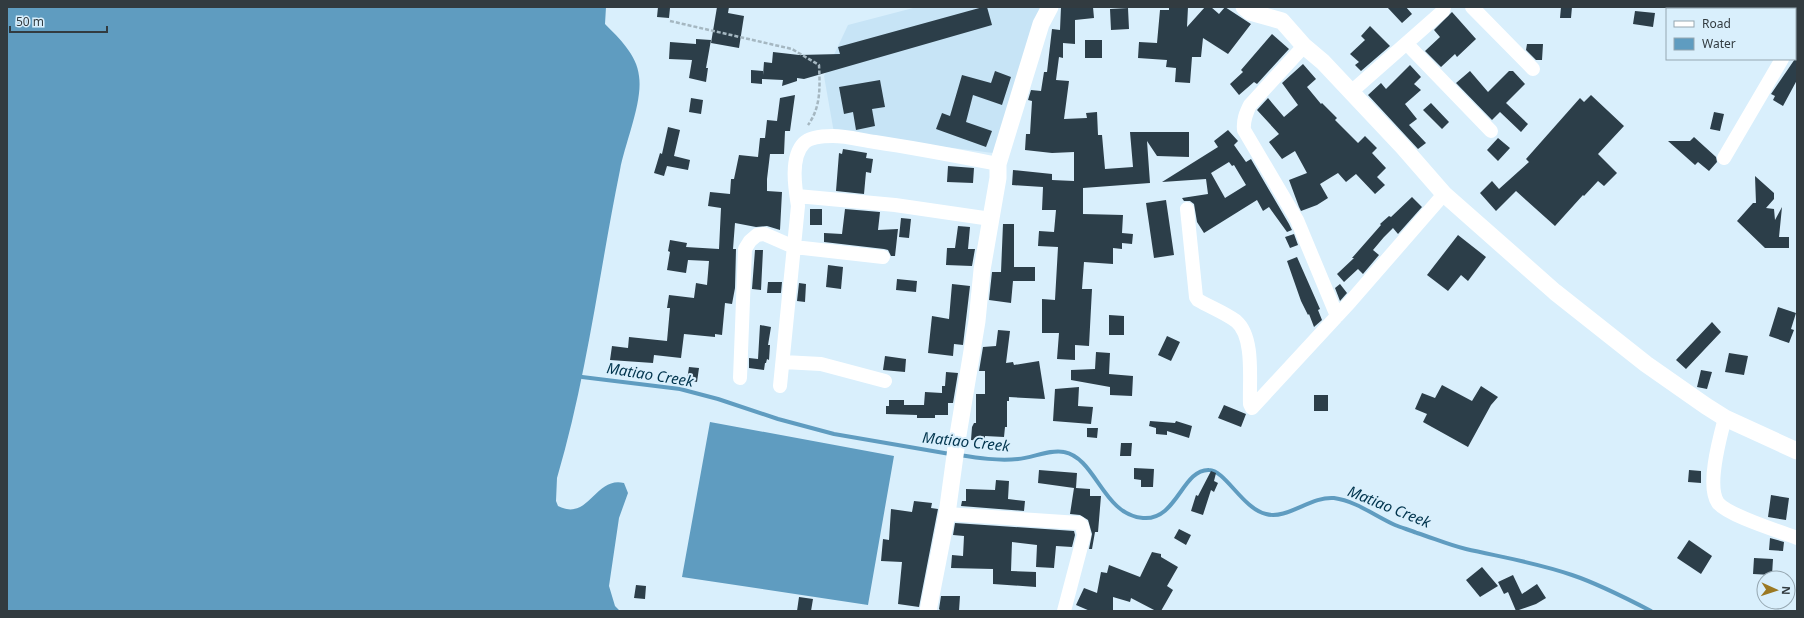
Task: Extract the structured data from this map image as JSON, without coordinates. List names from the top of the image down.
{
  "water": ["Matiao Creek"],
  "legend": ["Road", "Water"],
  "scale_bar": "50 m",
  "north": "right"
}
